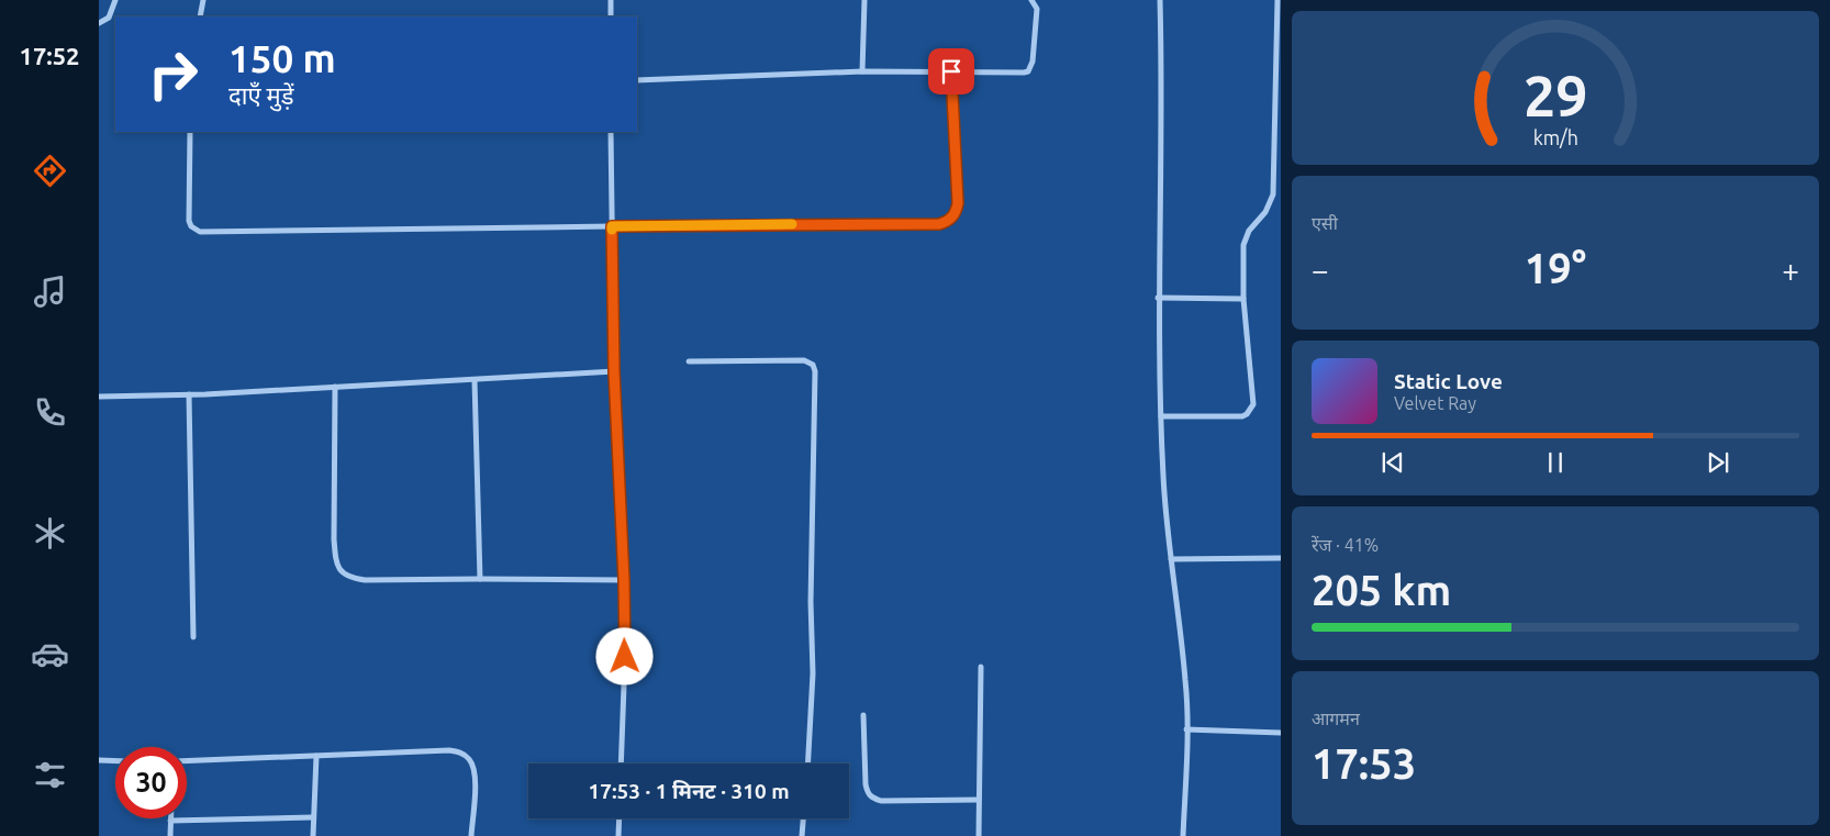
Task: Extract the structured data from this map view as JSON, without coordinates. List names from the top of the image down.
{
  "page": {
    "tabs": "17:52",
    "turn": ["150 m", "दाएँ मुड़ें"],
    "tile": [
      "एसी",
      ["रेंज · 41%", "205 km"],
      ["आगमन", "17:53"]
    ],
    "heat": ["−", "19°", "+"],
    "song": ["Static Love", "Velvet Ray"],
    "limit": "30",
    "trip": "17:53 · 1 मिनट · 310 m",
    "gauge": ["29", "km/h"]
  }
}
